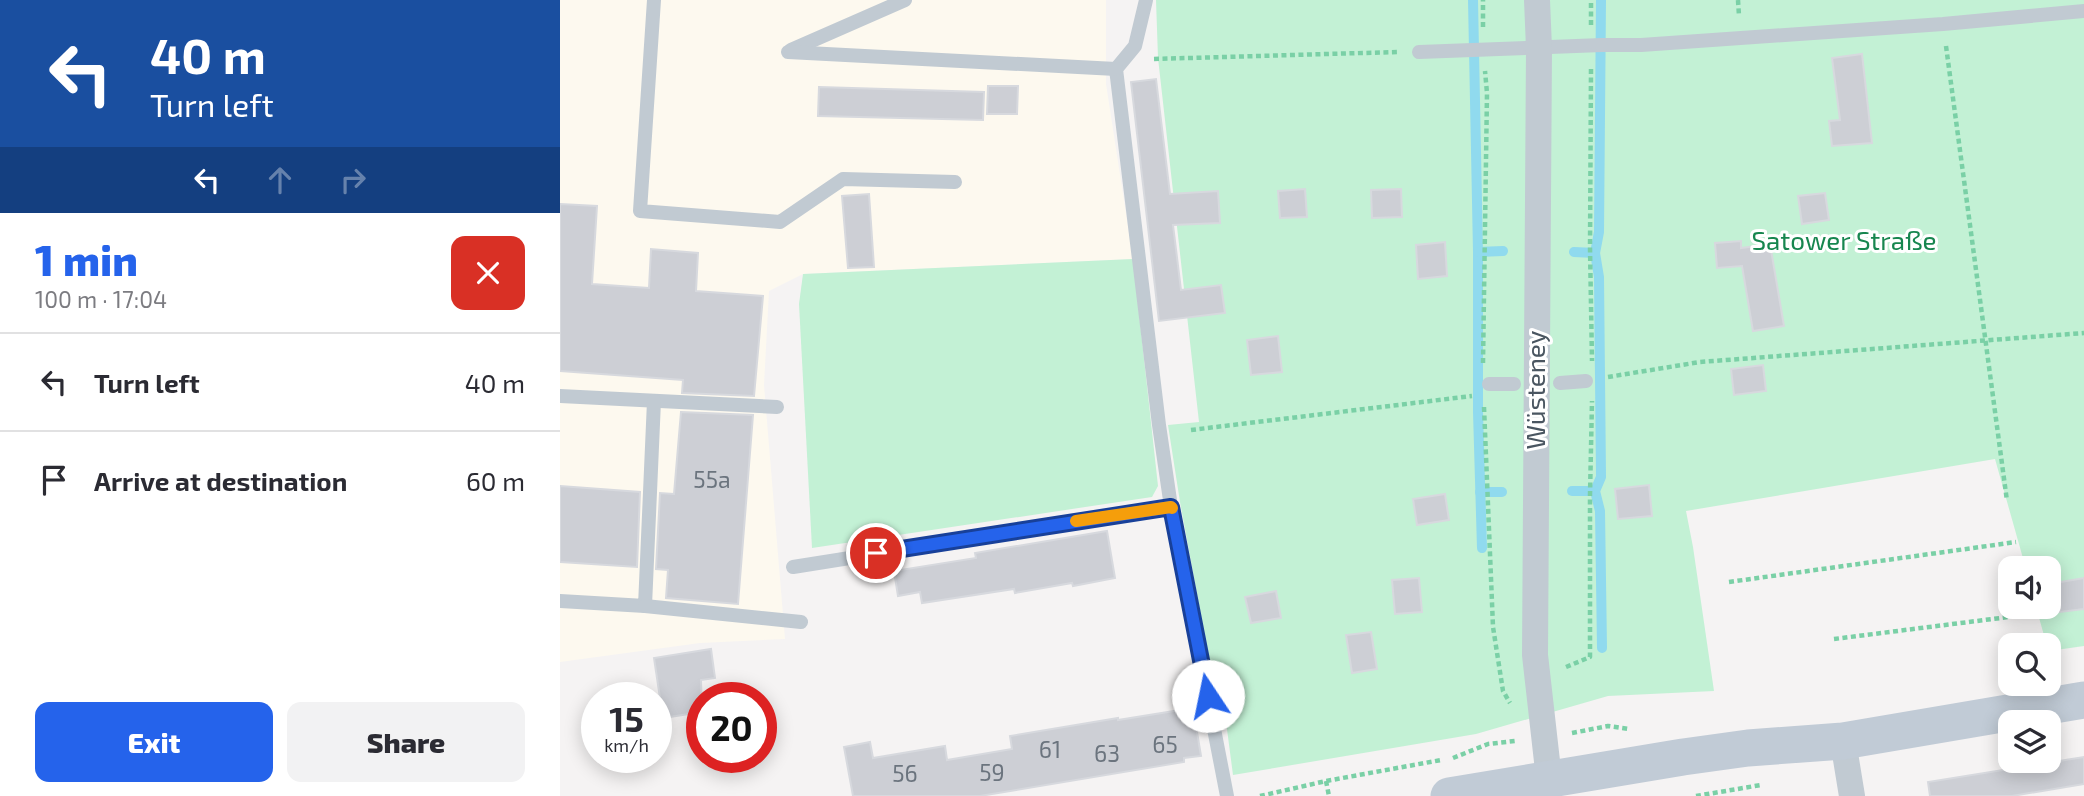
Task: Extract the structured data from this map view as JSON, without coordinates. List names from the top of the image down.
{
  "streets": {
    "street": ["Wüsteney"]
  },
  "parks": ["Satower Straße"],
  "house_numbers": [
    "55a",
    "65",
    "61",
    "63",
    "59",
    "56"
  ],
  "page": {
    "turn": ["40 m", "Turn left"],
    "heading": ["1 min", "100 m · 17:04"],
    "list": [
      {
        "name": "Turn left",
        "value": "40 m"
      },
      {
        "name": "Arrive at destination",
        "value": "60 m"
      }
    ],
    "speed": "15 km/h",
    "limit": "20",
    "buttons": ["Exit", "Share"]
  }
}
